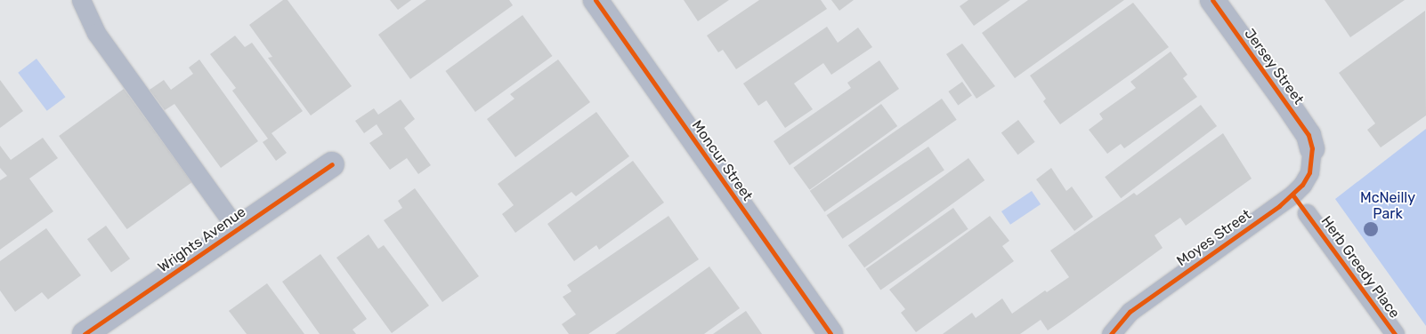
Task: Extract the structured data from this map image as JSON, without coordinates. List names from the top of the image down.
{
  "streets": {
    "street": ["Jersey Street", "Moncur Street", "Wrights Avenue"],
    "lane": ["Moyes Street", "Herb Greedy Place"]
  },
  "crossings": [
    ["Jersey Street", "Moyes Street"]
  ],
  "parks": ["McNeilly Park"]
}
